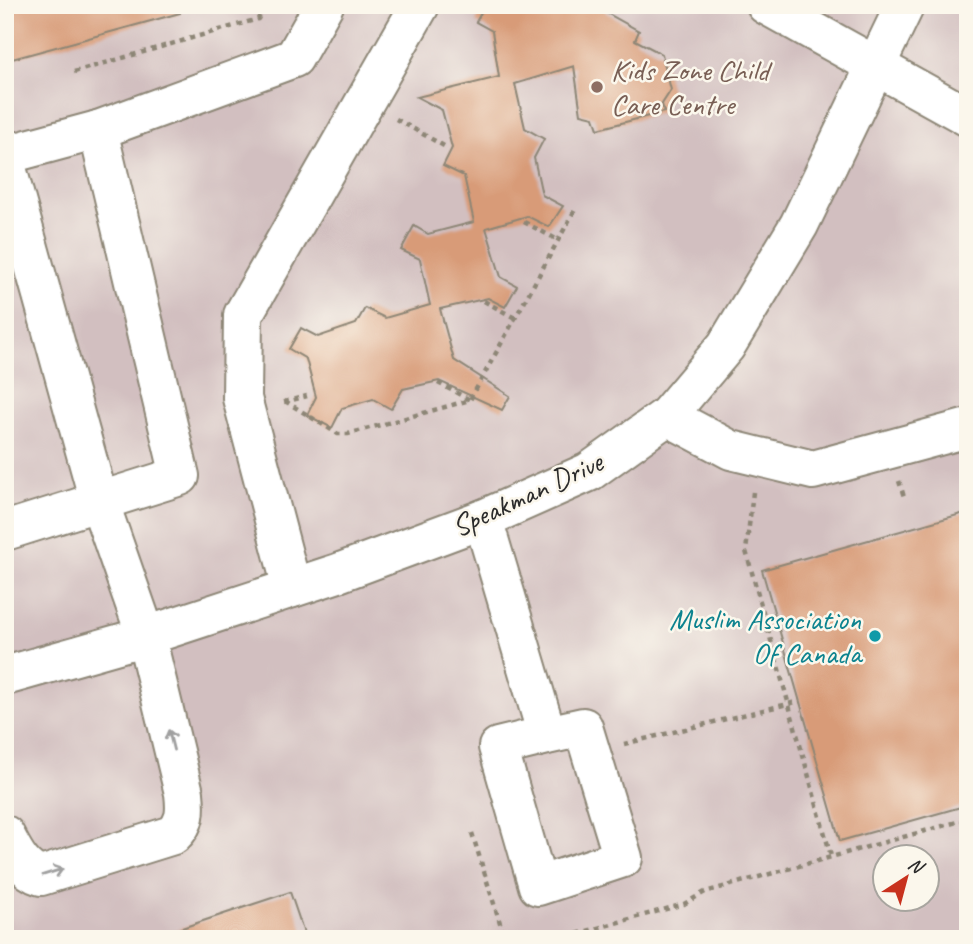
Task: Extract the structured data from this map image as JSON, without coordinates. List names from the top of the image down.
{
  "streets": {
    "street": ["Speakman Drive"]
  },
  "places": ["Kids Zone Child Care Centre", "Muslim Association Of Canada"],
  "north": "top right"
}
